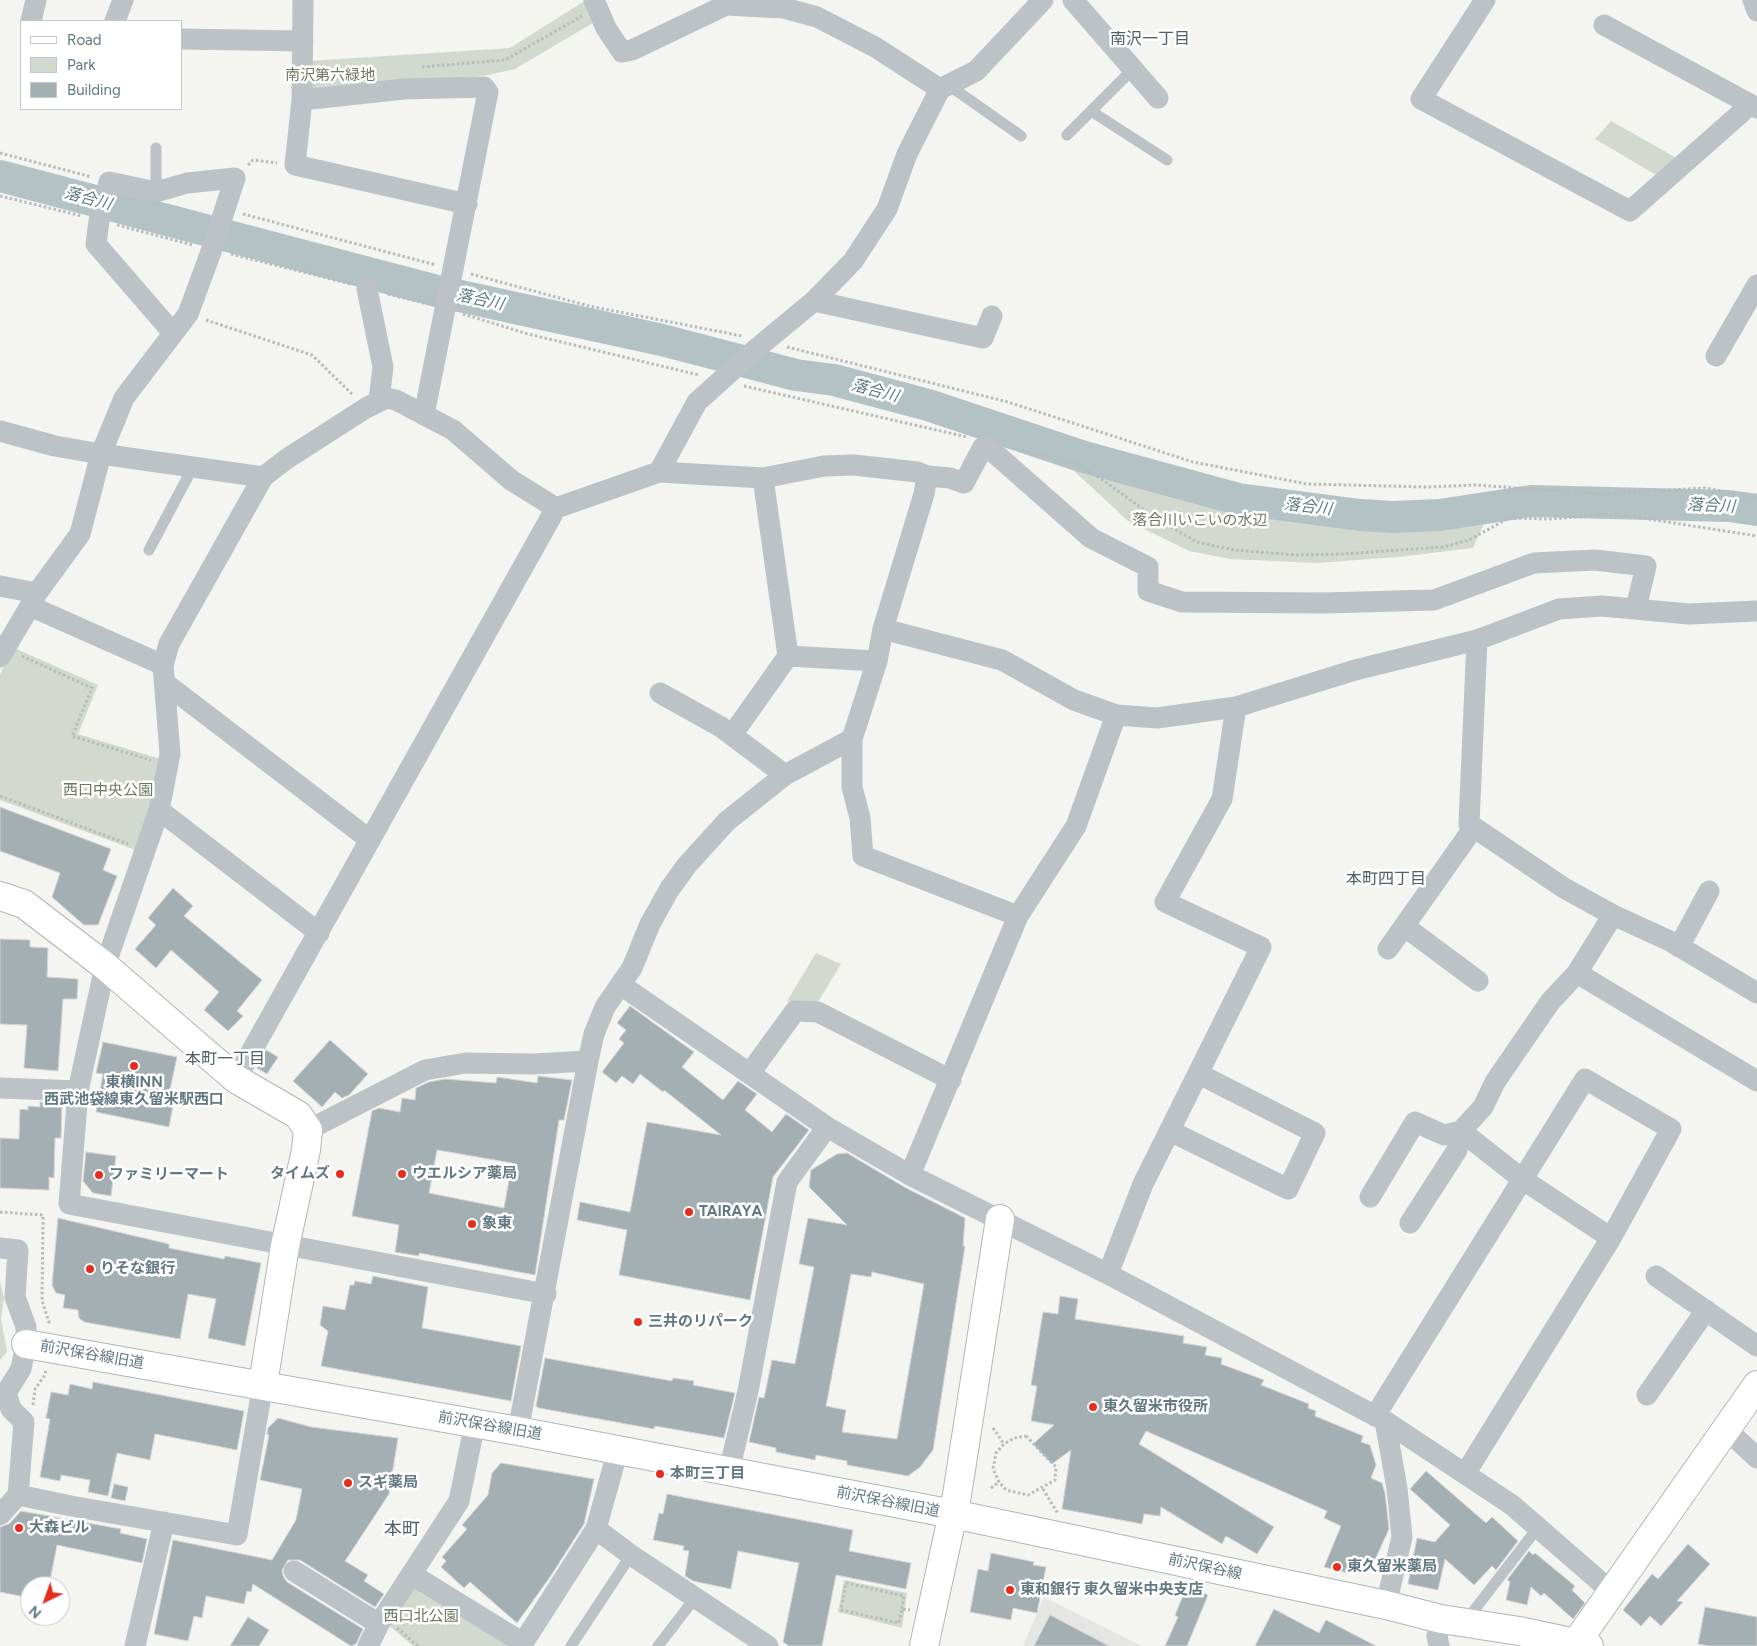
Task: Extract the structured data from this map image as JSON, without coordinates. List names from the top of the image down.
{
  "streets": {
    "street": ["前沢保谷線旧道", "前沢保谷線"]
  },
  "crossings": [
    ["前沢保谷線旧道", "前沢保谷線"]
  ],
  "districts": [
    "南沢一丁目",
    "本町四丁目",
    "本町一丁目",
    "本町"
  ],
  "water": ["落合川"],
  "parks": [
    "南沢第六緑地",
    "落合川いこいの水辺",
    "西口中央公園",
    "西口北公園"
  ],
  "places": [
    "東横INN 西武池袋線東久留米駅西口",
    "タイムズ",
    "ウエルシア薬局",
    "ファミリーマート",
    "TAIRAYA",
    "象東",
    "りそな銀行",
    "三井のリパーク",
    "東久留米市役所",
    "本町三丁目",
    "スギ薬局",
    "大森ビル",
    "東久留米薬局",
    "東和銀行 東久留米中央支店"
  ],
  "legend": ["Road", "Park", "Building"],
  "north": "bottom left"
}
